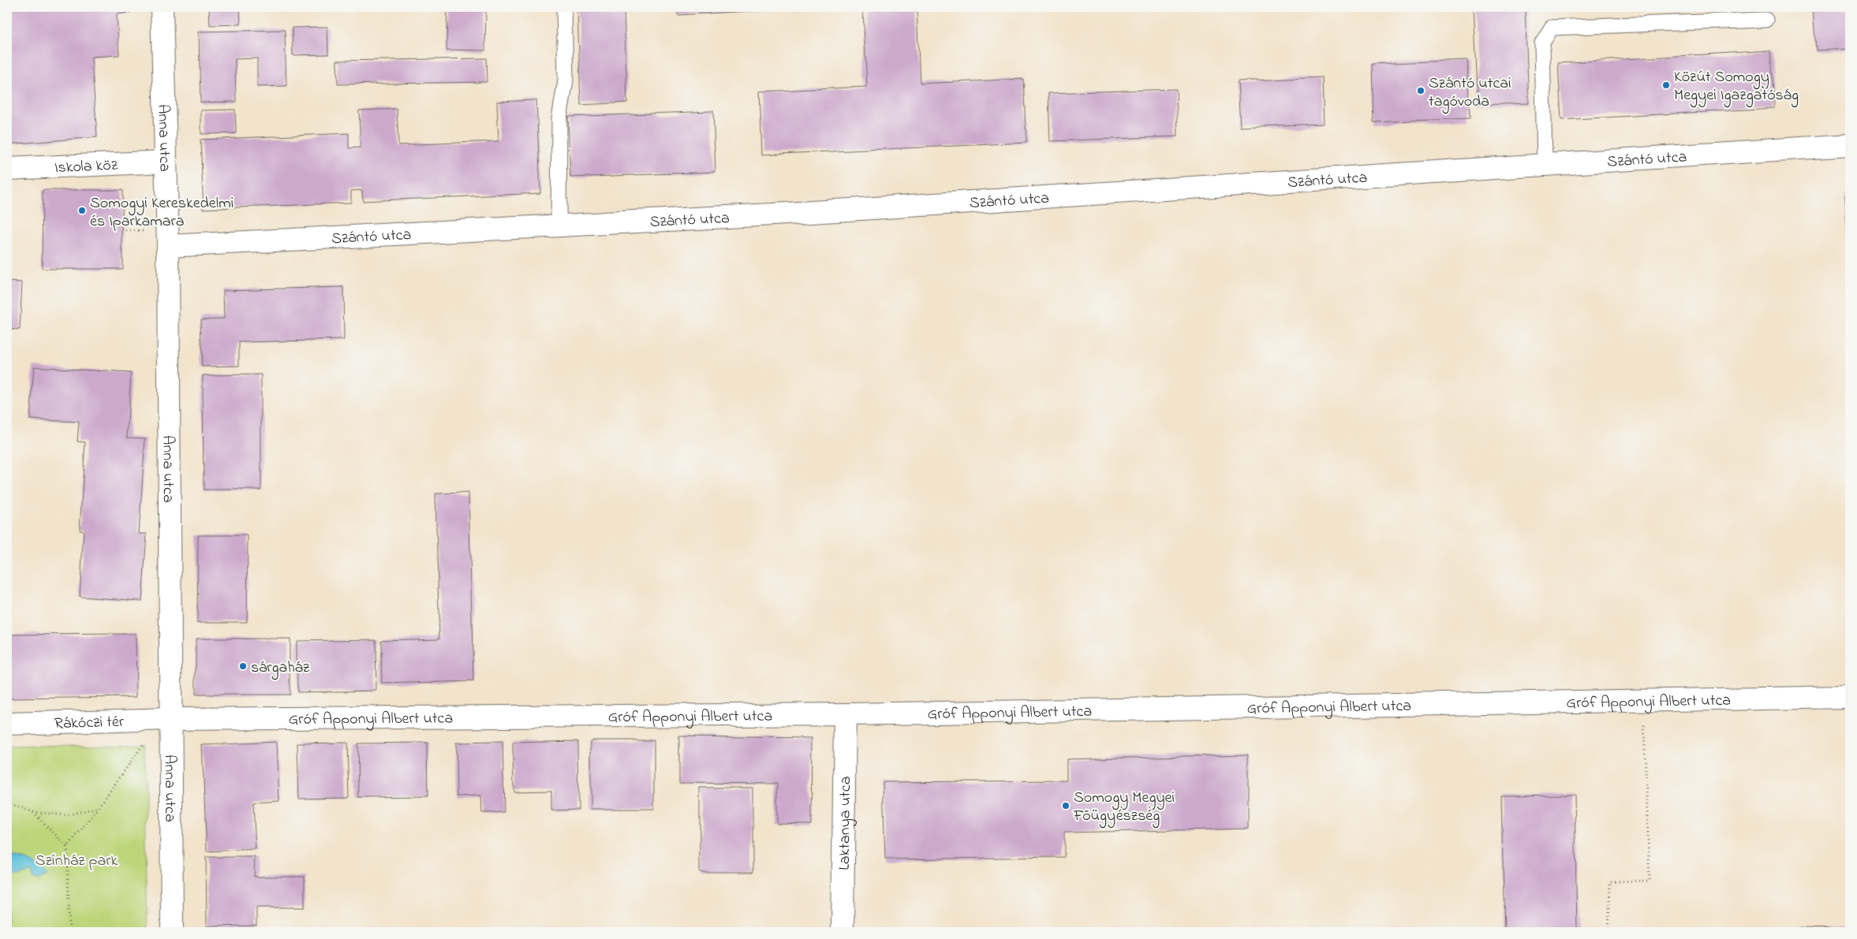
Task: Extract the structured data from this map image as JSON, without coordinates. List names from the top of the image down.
{
  "streets": {
    "street": [
      "Anna utca",
      "Szántó utca",
      "Iskola köz",
      "Gróf Apponyi Albert utca",
      "Rákóczi tér",
      "Laktanya utca"
    ]
  },
  "crossings": [
    ["Anna utca", "Szántó utca"],
    ["Anna utca", "Iskola köz"],
    ["Anna utca", "Gróf Apponyi Albert utca"],
    ["Anna utca", "Rákóczi tér"],
    ["Gróf Apponyi Albert utca", "Rákóczi tér"],
    ["Gróf Apponyi Albert utca", "Laktanya utca"]
  ],
  "parks": ["Színház park"],
  "places": [
    "Közút Somogy Megyei Igazgatóság",
    "Szántó utcai tagóvoda",
    "Somogyi Kereskedelmi és Iparkamara",
    "sárgaház",
    "Somogy Megyei Főügyészség"
  ]
}
